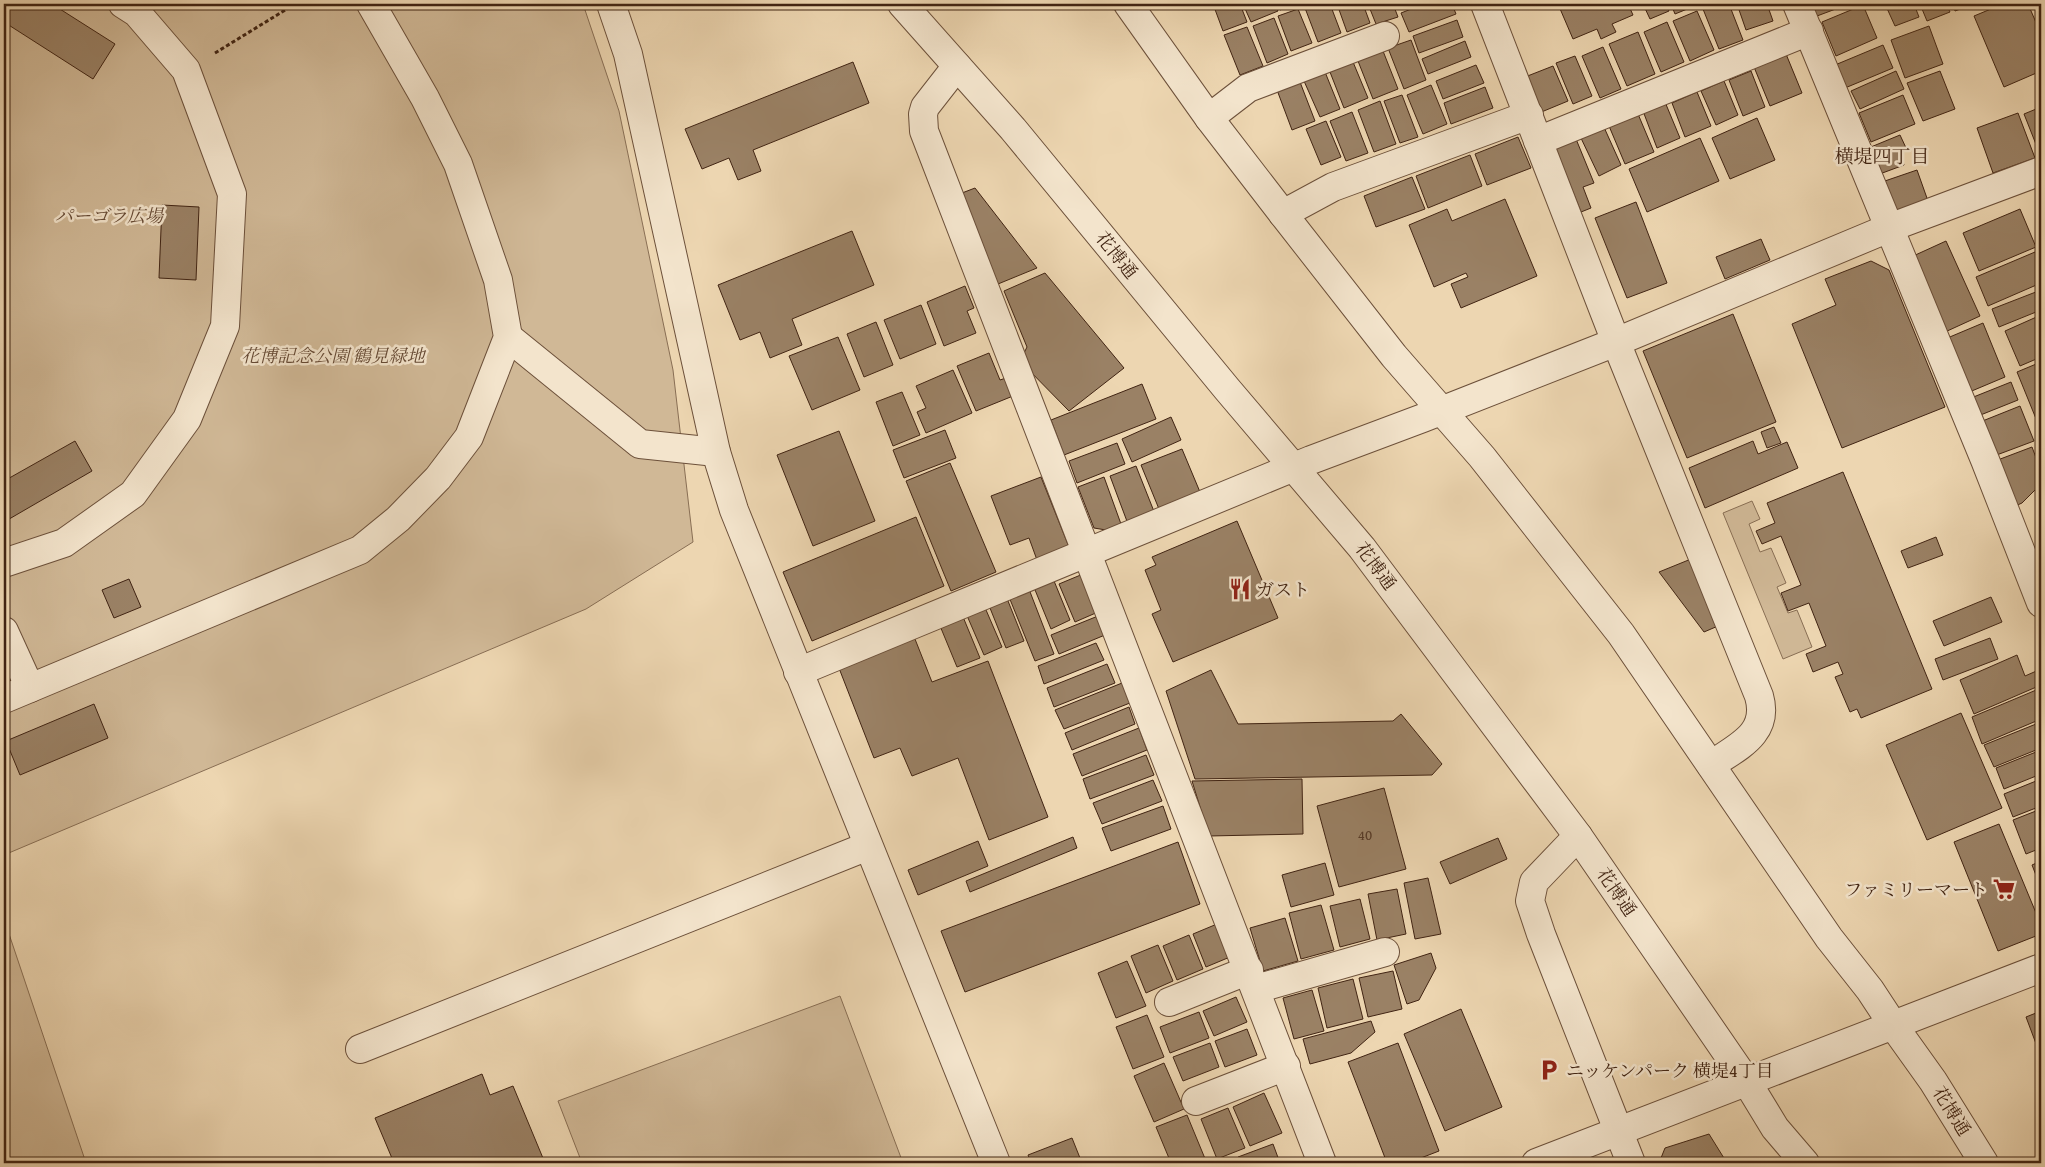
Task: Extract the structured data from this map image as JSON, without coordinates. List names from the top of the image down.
{
  "streets": {
    "street": ["花博通"]
  },
  "districts": ["横堤四丁目"],
  "parks": ["パーゴラ広場", "花博記念公園 鶴見緑地"],
  "places": {
    "restaurant": ["ガスト"],
    "supermarket": ["ファミリーマート"],
    "parking": ["ニッケンパーク 横堤4丁目"]
  },
  "house_numbers": ["40"]
}
